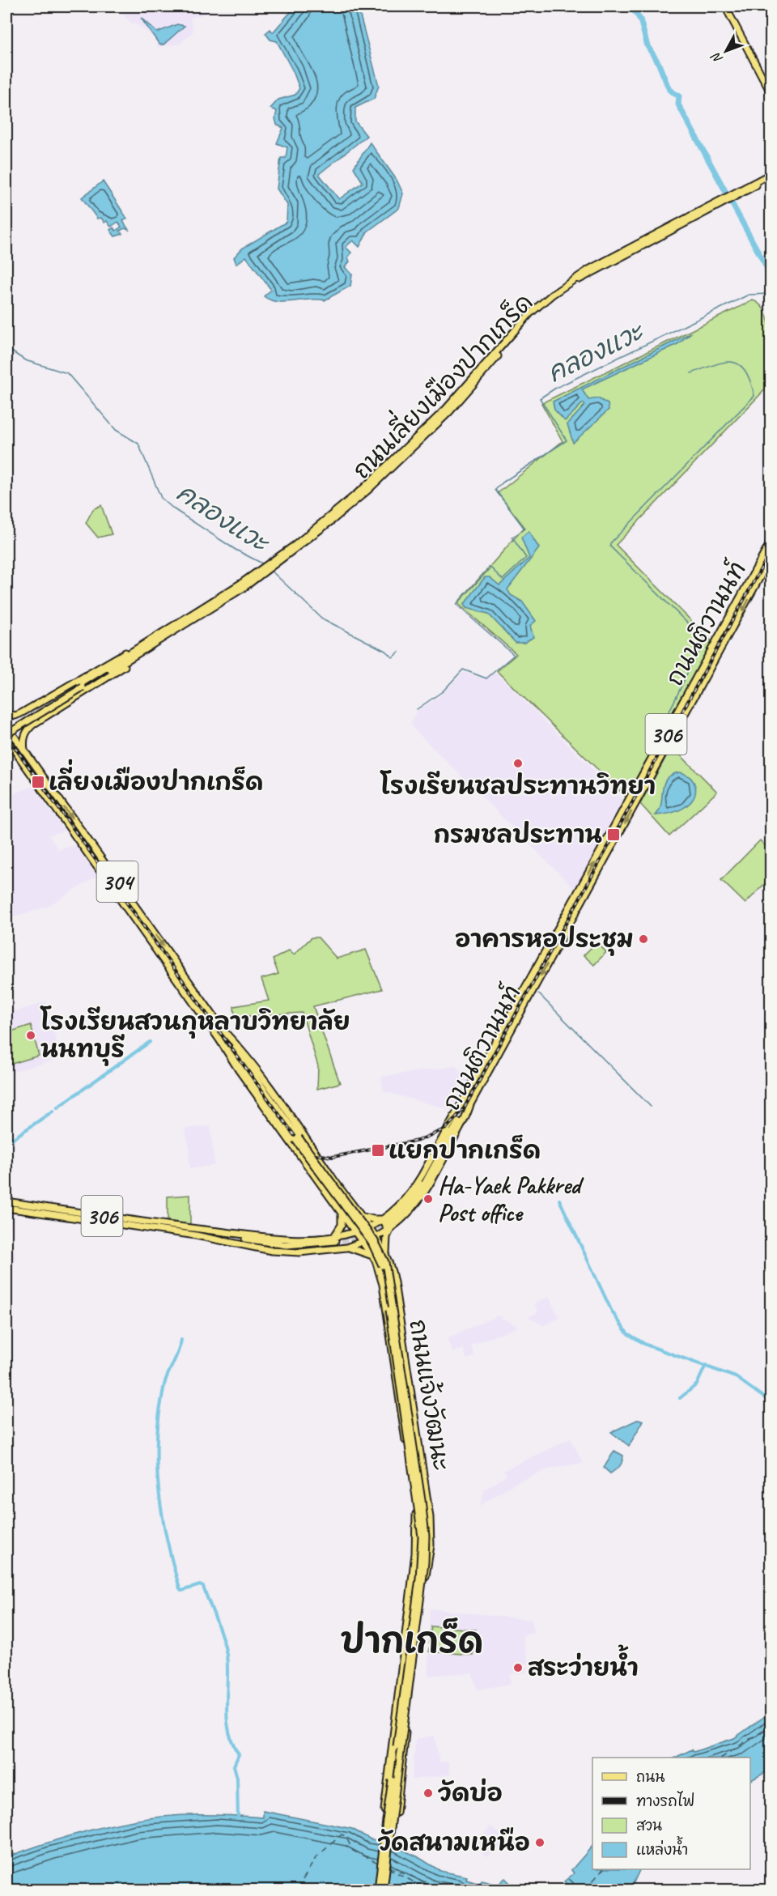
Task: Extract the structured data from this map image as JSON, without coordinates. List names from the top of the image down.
{
  "streets": {
    "main road": [
      "ถนนเลี่ยงเมืองปากเกร็ด",
      "ถนนติวานนท์",
      "306",
      "304",
      "ถนนแจ้งวัฒนะ"
    ]
  },
  "crossings": [
    ["ถนนเลี่ยงเมืองปากเกร็ด", "ถนนแจ้งวัฒนะ"],
    ["ถนนติวานนท์", "306"],
    ["ถนนติวานนท์", "ถนนแจ้งวัฒนะ"]
  ],
  "districts": ["ปากเกร็ด"],
  "water": ["คลองแวะ"],
  "places": {
    "other": [
      "โรงเรียนชลประทานวิทยา",
      "อาคารหอประชุม",
      "โรงเรียนสวนกุหลาบวิทยาลัย นนทบุรี",
      "Ha-Yaek Pakkred Post office",
      "สระว่ายน้ำ",
      "วัดบ่อ",
      "วัดสนามเหนือ"
    ],
    "transit": ["เลี่ยงเมืองปากเกร็ด", "กรมชลประทาน", "แยกปากเกร็ด"]
  },
  "legend": [
    "ถนน",
    "ทางรถไฟ",
    "สวน",
    "แหล่งน้ำ"
  ],
  "north": "bottom left"
}
